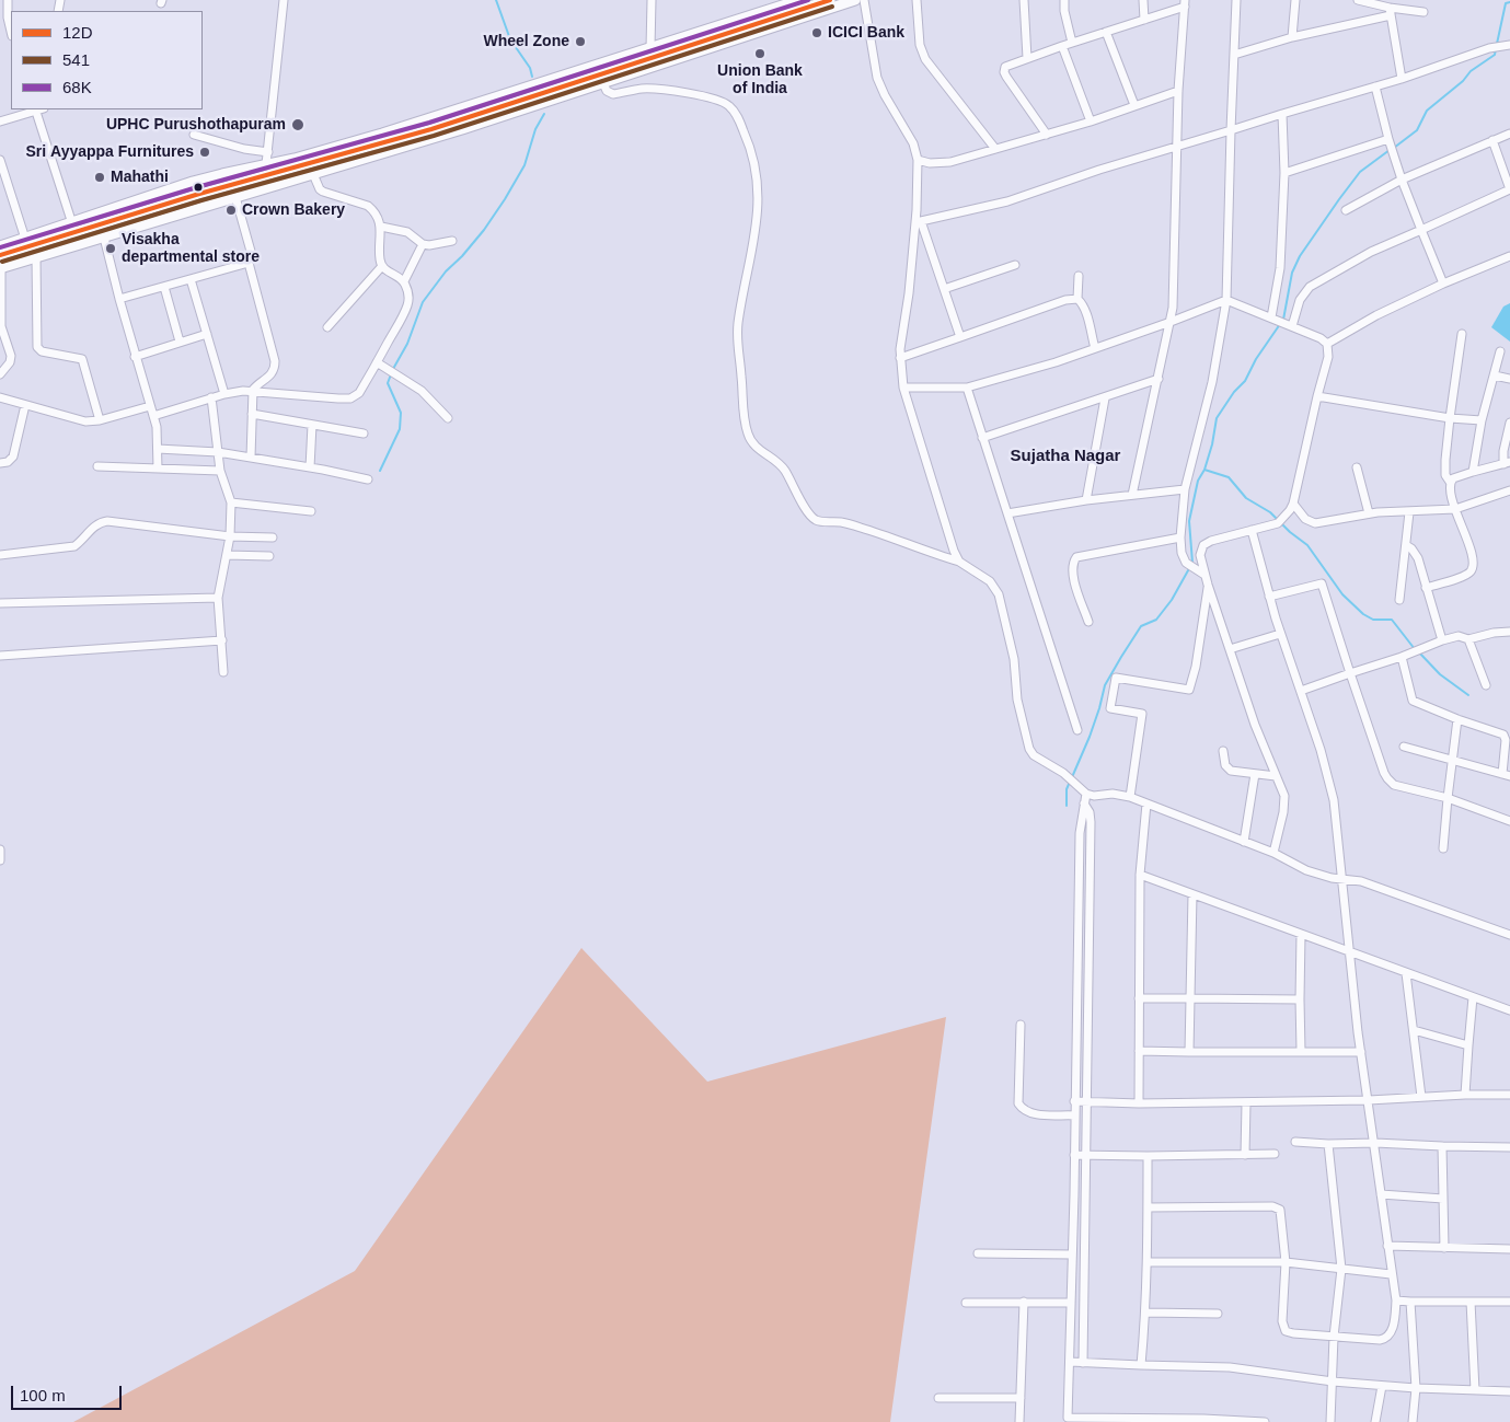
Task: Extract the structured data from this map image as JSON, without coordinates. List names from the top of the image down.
{
  "districts": ["Sujatha Nagar"],
  "places": [
    "ICICI Bank",
    "Wheel Zone",
    "Union Bank of India",
    "UPHC Purushothapuram",
    "Sri Ayyappa Furnitures",
    "Mahathi",
    "Crown Bakery",
    "Visakha departmental store"
  ],
  "lines": ["transit line 12D", "transit line 68K", "transit line 541"],
  "legend": ["12D", "541", "68K"],
  "scale_bar": "100 m"
}
